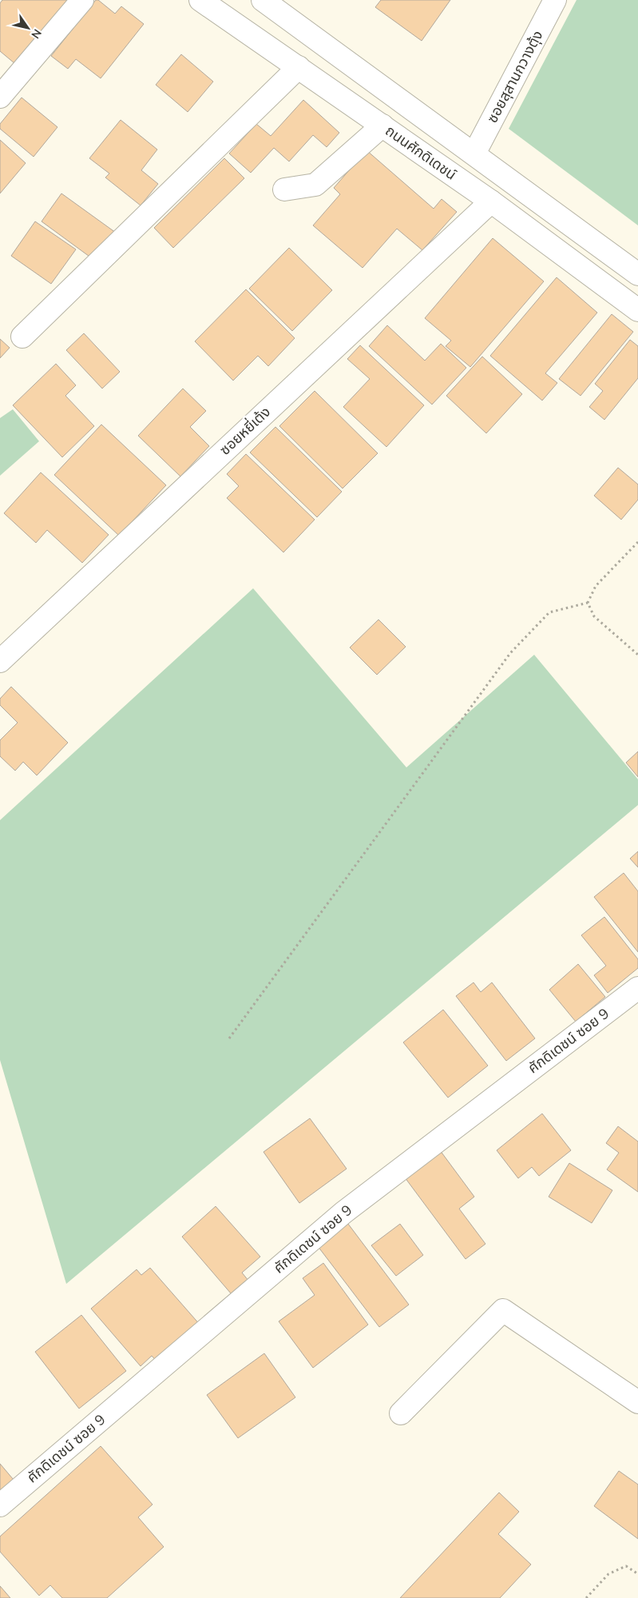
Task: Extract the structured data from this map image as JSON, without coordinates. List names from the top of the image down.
{
  "streets": {
    "street": [
      "ซอยสุสานกวางตุ้ง",
      "ถนนศักดิเดชน์",
      "ซอยหยี่เต้ง",
      "ศักดิเดชน์ ซอย 9"
    ]
  },
  "crossings": [
    ["ถนนศักดิเดชน์", "ซอยหยี่เต้ง"]
  ],
  "north": "bottom right"
}
